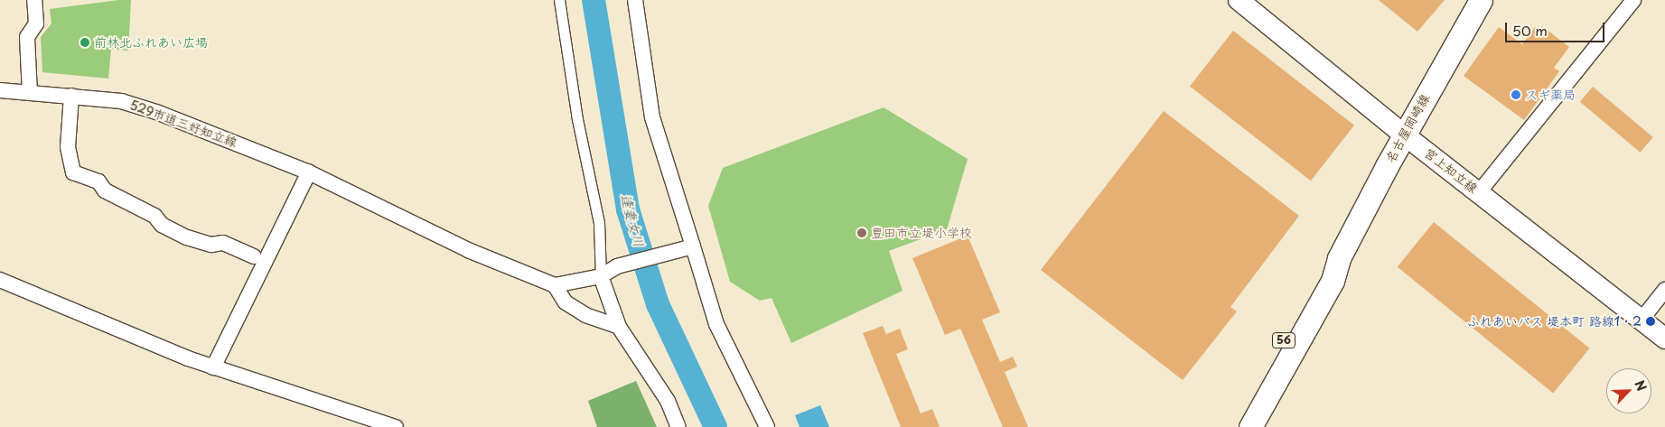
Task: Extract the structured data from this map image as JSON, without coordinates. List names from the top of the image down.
{
  "streets": {
    "main road": ["名古屋岡崎線", "宮上知立線", "56"],
    "street": ["529市道三好知立線"]
  },
  "crossings": [
    ["名古屋岡崎線", "宮上知立線"]
  ],
  "water": ["逢妻女川"],
  "places": [
    "前林北ふれあい広場",
    "スギ薬局",
    "豊田市立堤小学校",
    "ふれあいバス 堤本町 路線1・2"
  ],
  "scale_bar": "50 m",
  "north": "top right"
}
